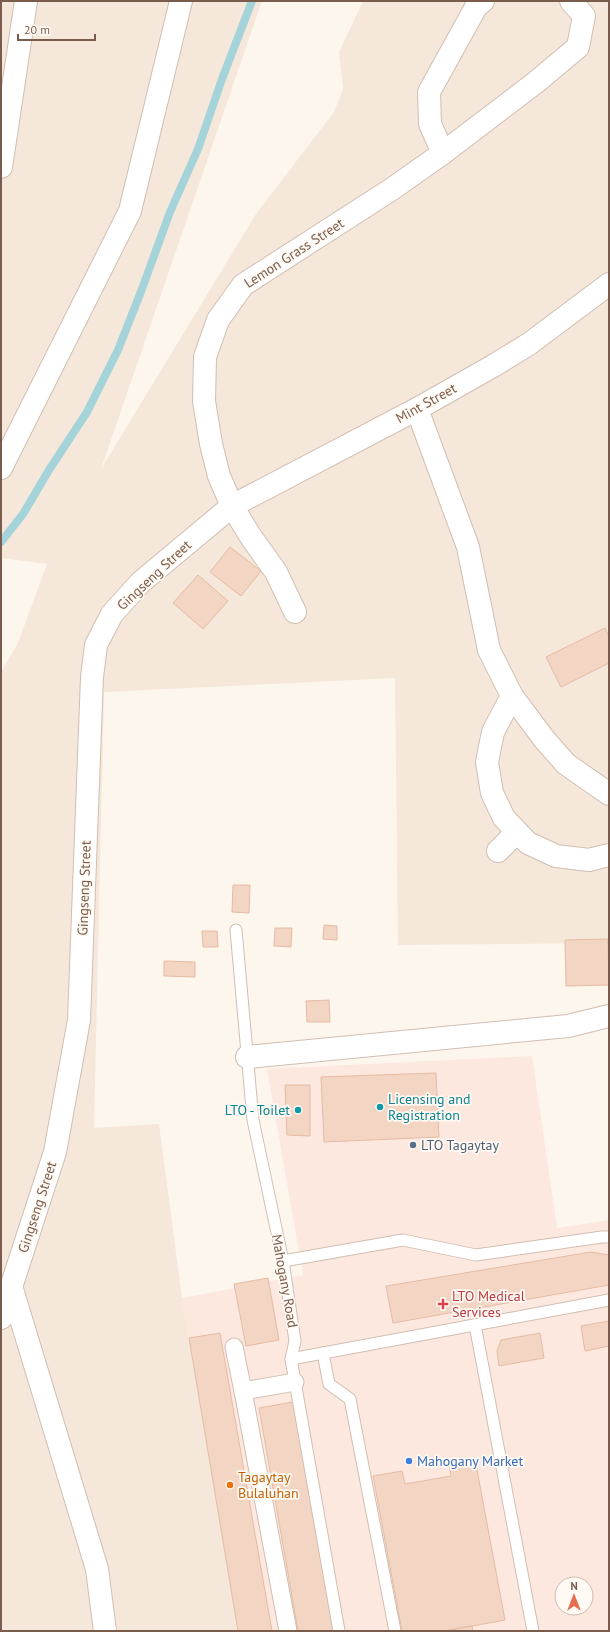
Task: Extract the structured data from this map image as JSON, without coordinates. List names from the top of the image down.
{
  "streets": {
    "street": ["Lemon Grass Street", "Mint Street", "Gingseng Street"],
    "lane": ["Mahogany Road"]
  },
  "crossings": [
    ["Lemon Grass Street", "Mint Street"],
    ["Lemon Grass Street", "Gingseng Street"],
    ["Mint Street", "Gingseng Street"]
  ],
  "places": {
    "other": [
      "Licensing and Registration",
      "LTO - Toilet",
      "LTO Tagaytay",
      "Mahogany Market",
      "Tagaytay Bulaluhan"
    ],
    "health": ["LTO Medical Services"]
  },
  "scale_bar": "20 m",
  "north": "top"
}
